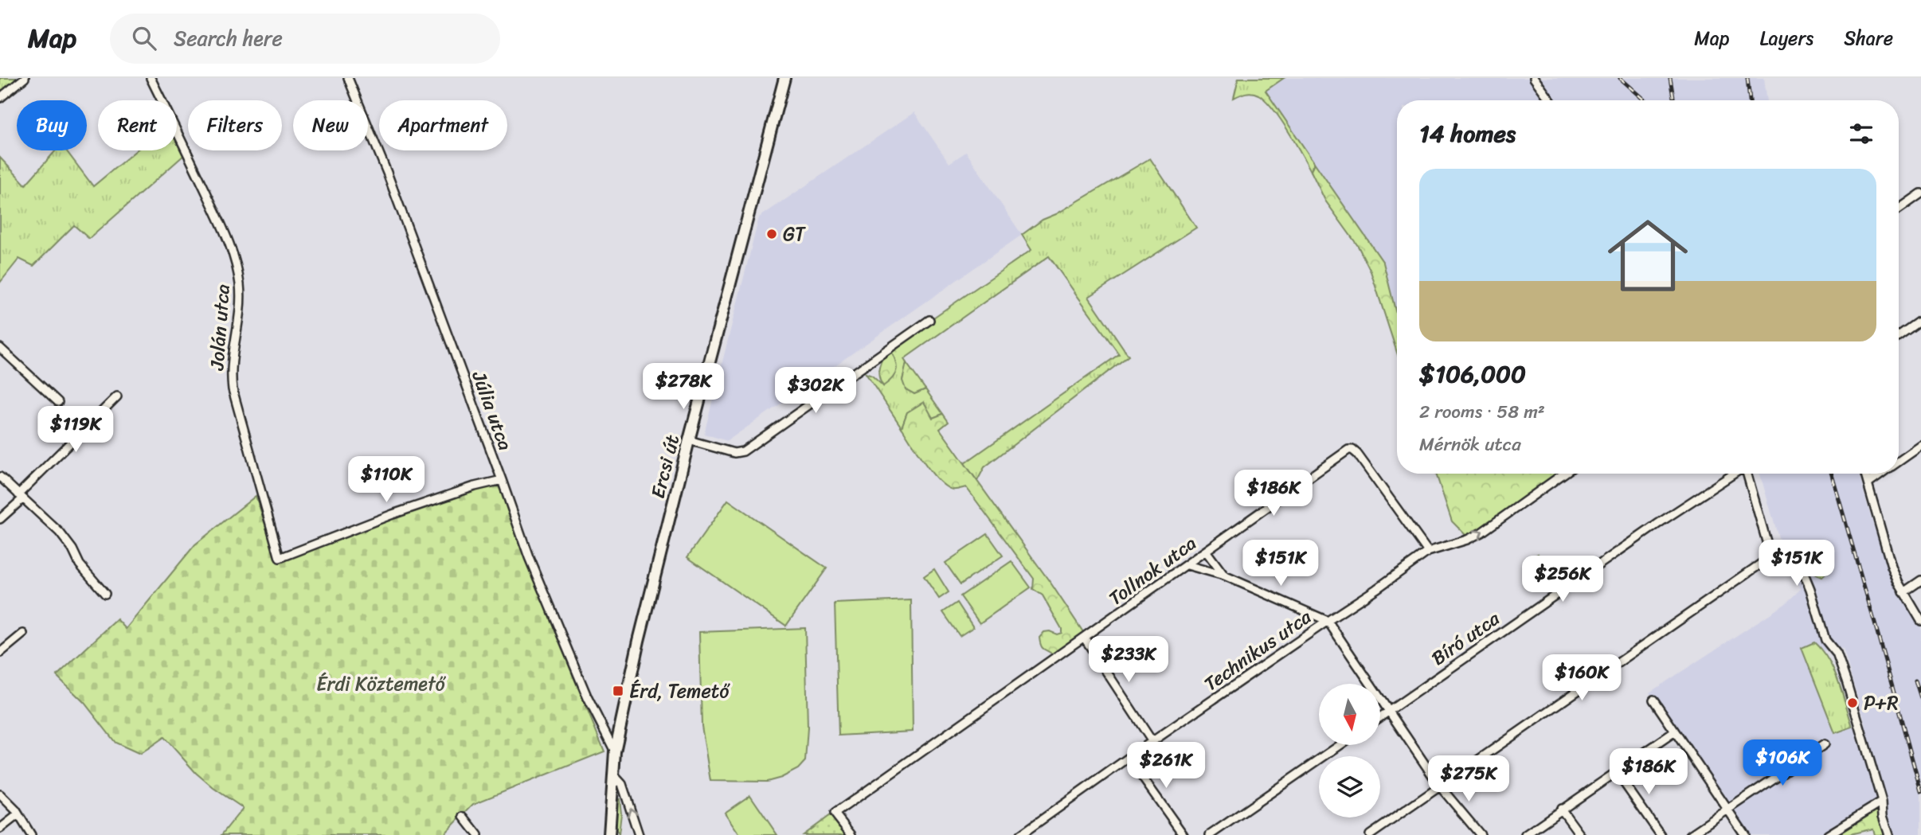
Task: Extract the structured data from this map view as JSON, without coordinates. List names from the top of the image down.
{
  "streets": {
    "main road": ["Ercsi út"],
    "street": [
      "Jolán utca",
      "Júlia utca",
      "Tollnok utca",
      "Bíró utca",
      "Technikus utca"
    ]
  },
  "crossings": [
    ["Jolán utca", "Júlia utca"],
    ["Júlia utca", "Ercsi út"],
    ["Tollnok utca", "Technikus utca"]
  ],
  "parks": ["Érdi Köztemető"],
  "places": {
    "other": ["GT", "P+R"],
    "transit": ["Érd, Temető"]
  },
  "north": "bottom",
  "page": {
    "header": "Map",
    "search": "Search here",
    "nav": ["Map", "Layers", "Share"],
    "chip": [
      "Buy",
      "Rent",
      "Filters",
      "New",
      "Apartment"
    ],
    "heading": "14 homes",
    "list": [
      {
        "name": "$106,000",
        "note": "2 rooms · 58 m² · Mérnök utca"
      }
    ],
    "price": [
      "$278K",
      "$302K",
      "$119K",
      "$110K",
      "$186K",
      "$151K",
      "$151K",
      "$256K",
      "$233K",
      "$160K",
      "$106K",
      "$261K",
      "$186K",
      "$275K"
    ]
  }
}
